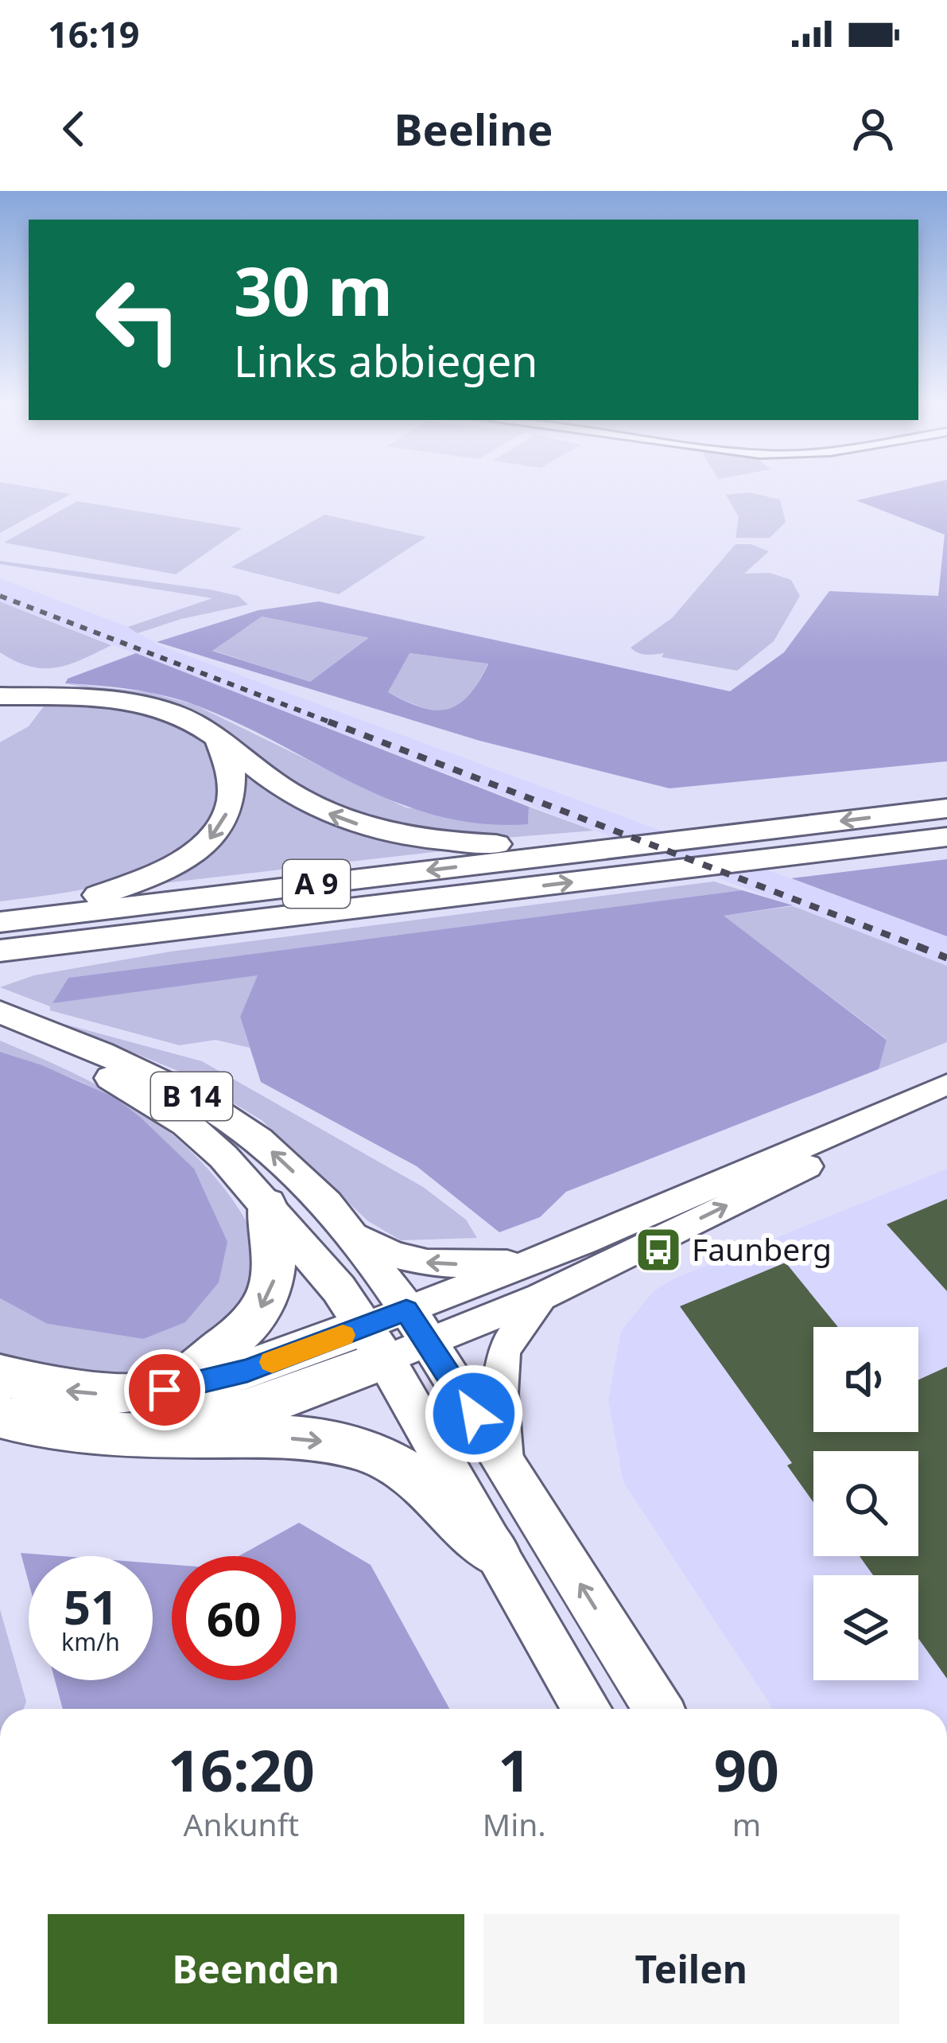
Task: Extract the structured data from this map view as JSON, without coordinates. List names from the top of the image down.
{
  "streets": {
    "highway": ["A 9"],
    "main road": ["B 14"]
  },
  "places": {
    "bus stop": ["Faunberg"]
  },
  "page": {
    "status": "16:19",
    "header": "Beeline",
    "turn": ["30 m", "Links abbiegen"],
    "speed": "51 km/h",
    "limit": "60",
    "eta": [
      "16:20",
      "Ankunft",
      "1",
      "Min.",
      "90",
      "m"
    ],
    "buttons": ["Beenden", "Teilen"]
  }
}
